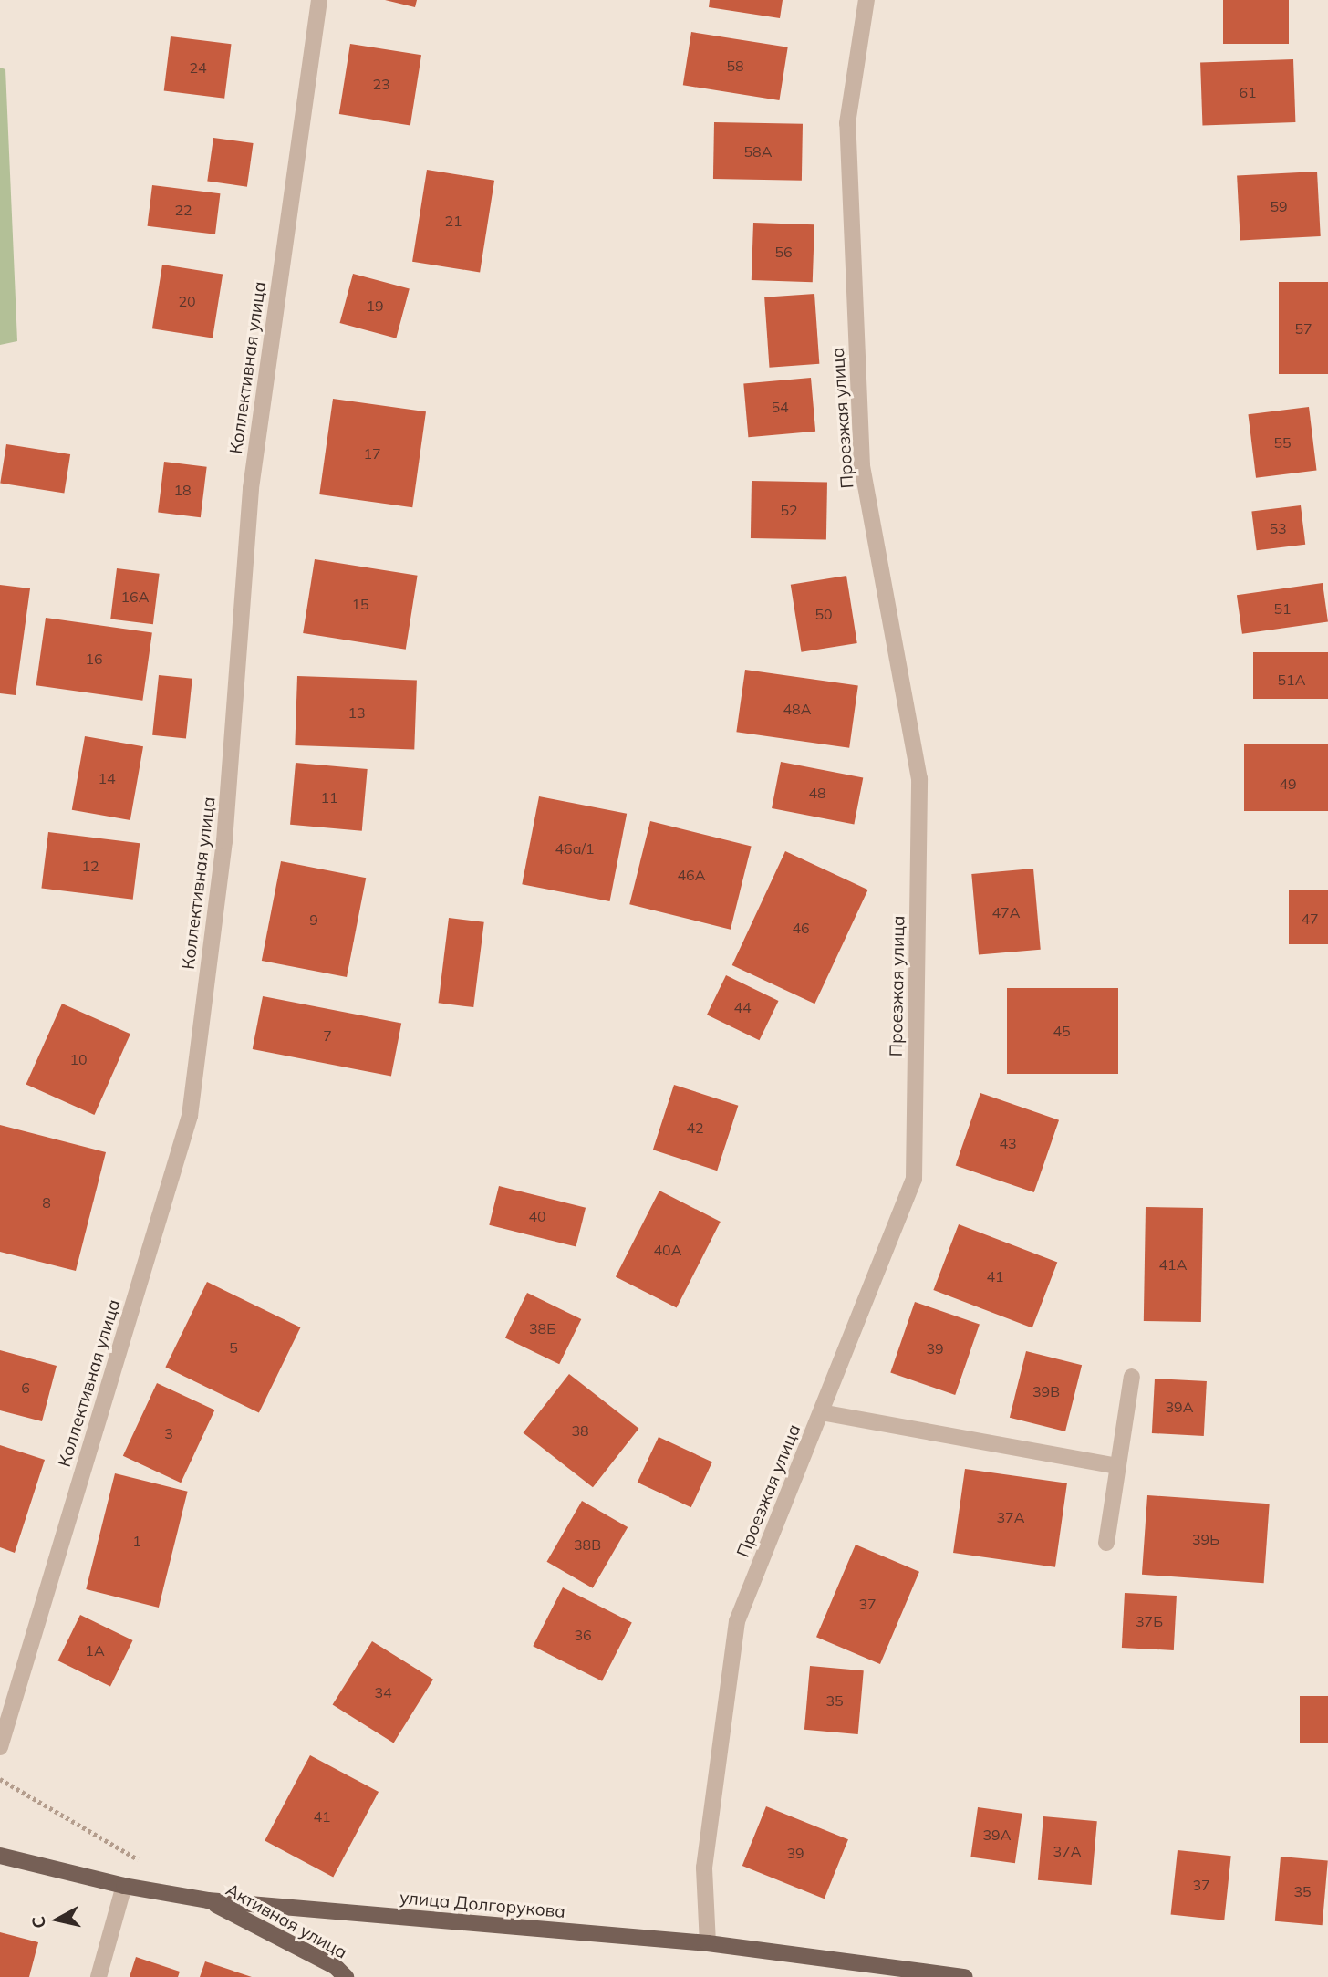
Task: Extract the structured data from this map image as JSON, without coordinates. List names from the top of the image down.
{
  "streets": {
    "main road": ["улица Долгорукова", "Активная улица"],
    "street": ["Коллективная улица", "Проезжая улица"]
  },
  "crossings": [
    ["Проезжая улица", "улица Долгорукова"],
    ["улица Долгорукова", "Активная улица"]
  ],
  "house_numbers": [
    "58",
    "24",
    "23",
    "61",
    "58А",
    "59",
    "22",
    "21",
    "56",
    "20",
    "19",
    "57",
    "54",
    "55",
    "17",
    "18",
    "52",
    "53",
    "16А",
    "15",
    "51",
    "50",
    "16",
    "51А",
    "48А",
    "13",
    "14",
    "49",
    "48",
    "11",
    "46а/1",
    "12",
    "46А",
    "47А",
    "47",
    "9",
    "46",
    "44",
    "45",
    "7",
    "10",
    "42",
    "43",
    "8",
    "40",
    "40А",
    "41А",
    "41",
    "38Б",
    "5",
    "39",
    "6",
    "39В",
    "39А",
    "38",
    "3",
    "37А",
    "39Б",
    "1",
    "38В",
    "37",
    "37Б",
    "36",
    "1А",
    "34",
    "35",
    "41",
    "39А",
    "37А",
    "39",
    "37",
    "35"
  ],
  "north": "left"
}
